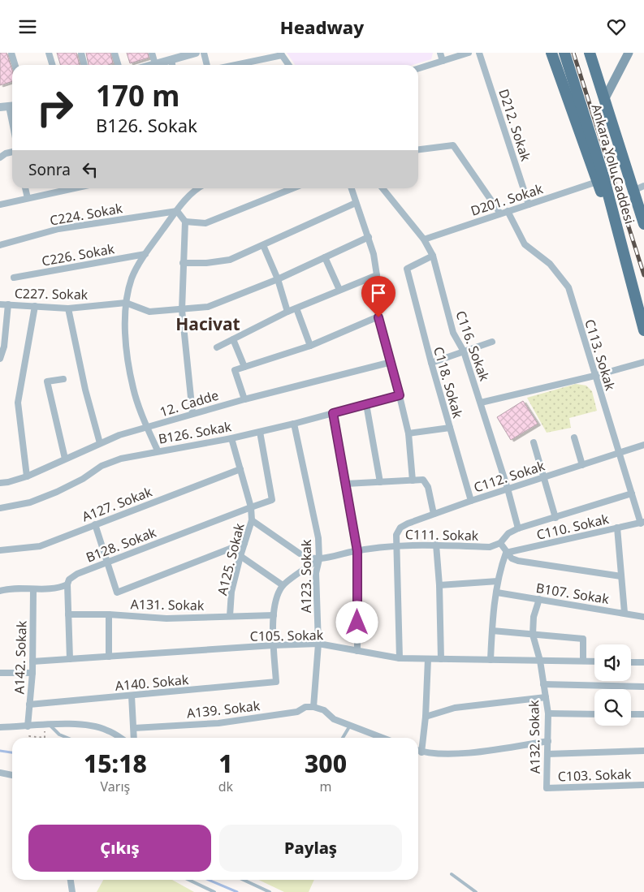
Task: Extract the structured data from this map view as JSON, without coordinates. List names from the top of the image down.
{
  "streets": {
    "highway": ["Ankara Yolu Caddesi"],
    "street": [
      "D212. Sokak",
      "D201. Sokak",
      "C224. Sokak",
      "C226. Sokak",
      "C227. Sokak",
      "C116. Sokak",
      "C113. Sokak",
      "C118. Sokak",
      "12. Cadde",
      "B126. Sokak",
      "C112. Sokak",
      "A127. Sokak",
      "C110. Sokak",
      "C111. Sokak",
      "B128. Sokak",
      "A125. Sokak",
      "A123. Sokak",
      "B107. Sokak",
      "A131. Sokak",
      "C105. Sokak",
      "A142. Sokak",
      "A140. Sokak",
      "A139. Sokak",
      "A132. Sokak",
      "C103. Sokak"
    ]
  },
  "crossings": [
    ["D212. Sokak", "D201. Sokak"],
    ["D201. Sokak", "C116. Sokak"],
    ["D201. Sokak", "C113. Sokak"],
    ["C116. Sokak", "C118. Sokak"],
    ["C116. Sokak", "C112. Sokak"],
    ["C113. Sokak", "C112. Sokak"],
    ["C113. Sokak", "C110. Sokak"],
    ["C118. Sokak", "C112. Sokak"],
    ["B126. Sokak", "B128. Sokak"],
    ["B126. Sokak", "A125. Sokak"],
    ["B126. Sokak", "A123. Sokak"],
    ["C112. Sokak", "C111. Sokak"],
    ["A127. Sokak", "A125. Sokak"],
    ["C111. Sokak", "A125. Sokak"],
    ["C111. Sokak", "A123. Sokak"],
    ["B128. Sokak", "A125. Sokak"],
    ["B128. Sokak", "A142. Sokak"],
    ["A125. Sokak", "A131. Sokak"],
    ["A123. Sokak", "C105. Sokak"],
    ["A123. Sokak", "A139. Sokak"],
    ["C105. Sokak", "A142. Sokak"],
    ["C105. Sokak", "A140. Sokak"],
    ["C105. Sokak", "A132. Sokak"],
    ["A142. Sokak", "A140. Sokak"],
    ["A132. Sokak", "C103. Sokak"]
  ],
  "districts": ["Hacivat"],
  "page": {
    "header": "Headway",
    "turn": ["170 m", "B126. Sokak"],
    "then": "Sonra",
    "eta": [
      "15:18",
      "Varış",
      "1",
      "dk",
      "300",
      "m"
    ],
    "buttons": ["Çıkış", "Paylaş"]
  }
}
